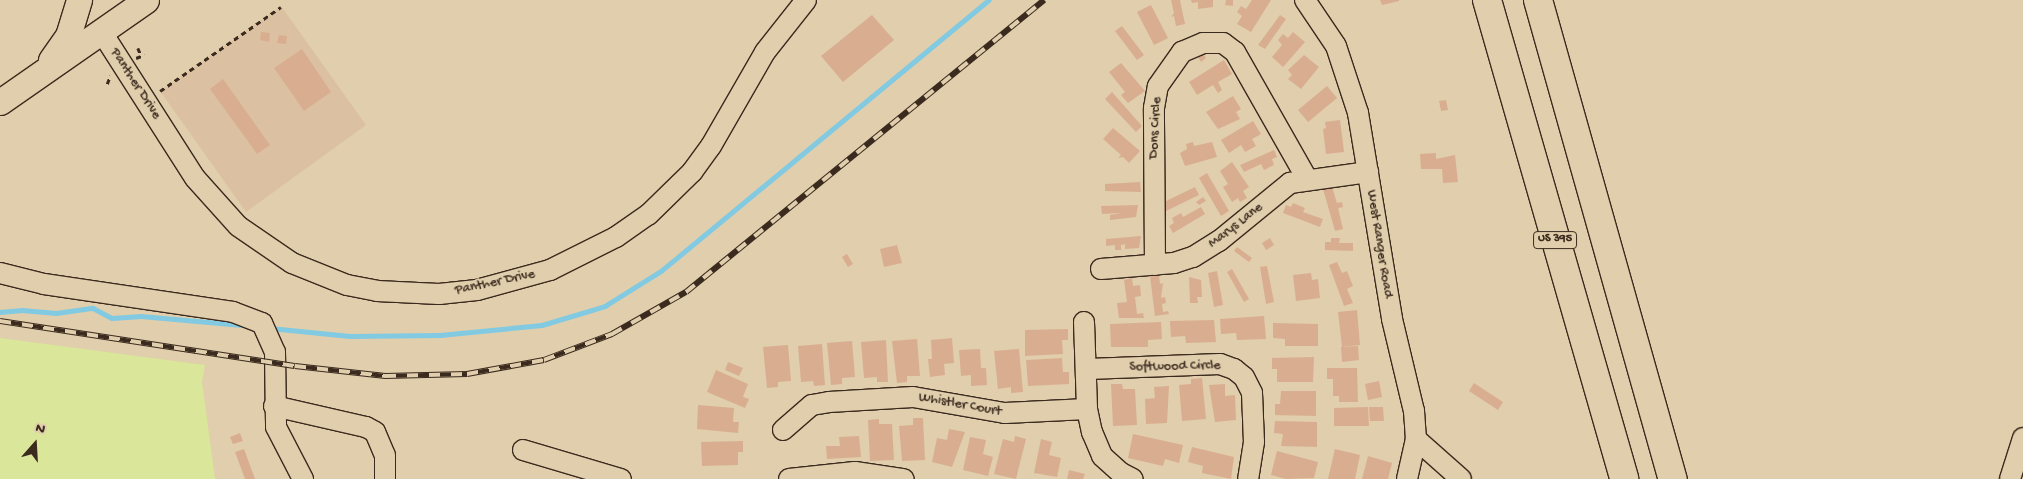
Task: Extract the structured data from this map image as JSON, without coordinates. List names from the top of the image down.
{
  "streets": {
    "highway": ["US 395"],
    "street": [
      "Panther Drive",
      "Dons Circle",
      "Marys Lane",
      "West Ranger Road",
      "Softwood Circle",
      "Whistler Court"
    ]
  },
  "crossings": [
    ["Dons Circle", "Marys Lane"],
    ["Marys Lane", "West Ranger Road"]
  ],
  "north": "top"
}
